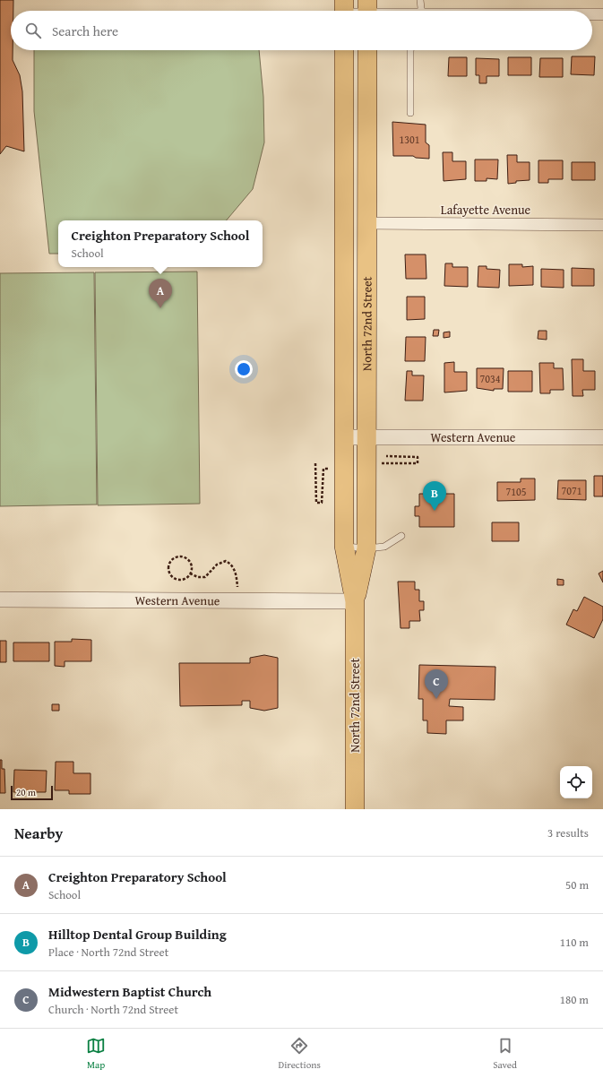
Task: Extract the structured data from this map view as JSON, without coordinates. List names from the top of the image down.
{
  "streets": {
    "main road": ["North 72nd Street"],
    "street": ["Lafayette Avenue", "Western Avenue"]
  },
  "crossings": [
    ["Lafayette Avenue", "North 72nd Street"],
    ["North 72nd Street", "Western Avenue"]
  ],
  "house_numbers": [
    "1301",
    "7034",
    "7071",
    "7105"
  ],
  "scale_bar": "20 m",
  "page": {
    "search": "Search here",
    "popup": ["Creighton Preparatory School", "School"],
    "pins": ["A", "B", "C"],
    "scale": "20 m",
    "heading": ["Nearby", "3 results"],
    "list": [
      {
        "mark": "A",
        "name": "Creighton Preparatory School",
        "note": "School",
        "value": "50 m"
      },
      {
        "mark": "B",
        "name": "Hilltop Dental Group Building",
        "note": "Place · North 72nd Street",
        "value": "110 m"
      },
      {
        "mark": "C",
        "name": "Midwestern Baptist Church",
        "note": "Church · North 72nd Street",
        "value": "180 m"
      }
    ],
    "nav": ["Map", "Directions", "Saved"]
  }
}
